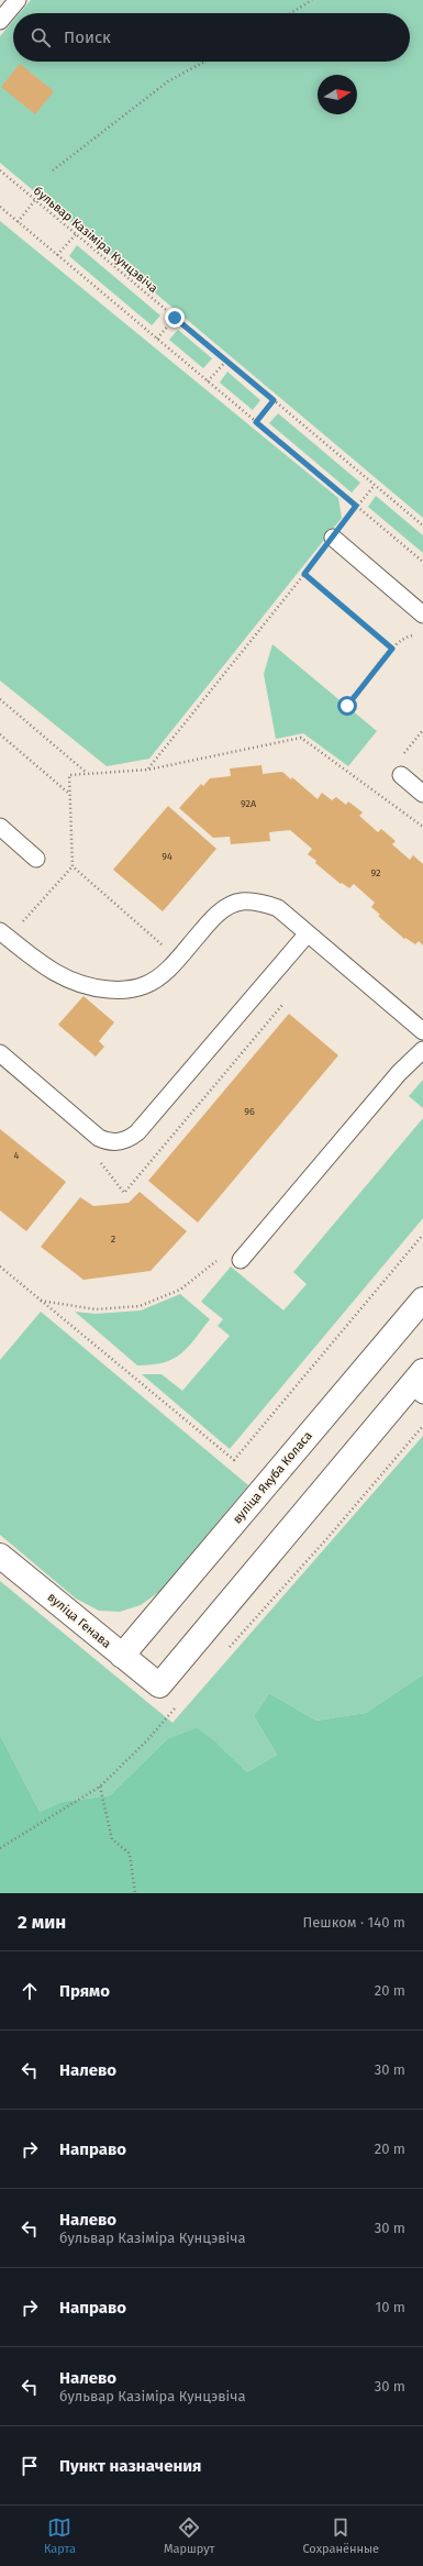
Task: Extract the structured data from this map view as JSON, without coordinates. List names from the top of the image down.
{
  "streets": {
    "street": ["вуліца Якуба Коласа", "вуліца Генава"],
    "path": ["бульвар Казіміра Кунцэвіча"]
  },
  "crossings": [
    ["вуліца Якуба Коласа", "вуліца Генава"]
  ],
  "house_numbers": [
    "92А",
    "94",
    "92",
    "96",
    "4",
    "2"
  ],
  "north": "right",
  "page": {
    "search": "Поиск",
    "heading": ["2 мин", "Пешком · 140 m"],
    "list": [
      ["Прямо", "20 m"],
      ["Налево", "30 m"],
      ["Направо", "20 m"],
      ["Налево", "бульвар Казіміра Кунцэвіча", "30 m"],
      ["Направо", "10 m"],
      ["Налево", "бульвар Казіміра Кунцэвіча", "30 m"],
      "Пункт назначения"
    ],
    "nav": ["Карта", "Маршрут", "Сохранённые"]
  }
}
